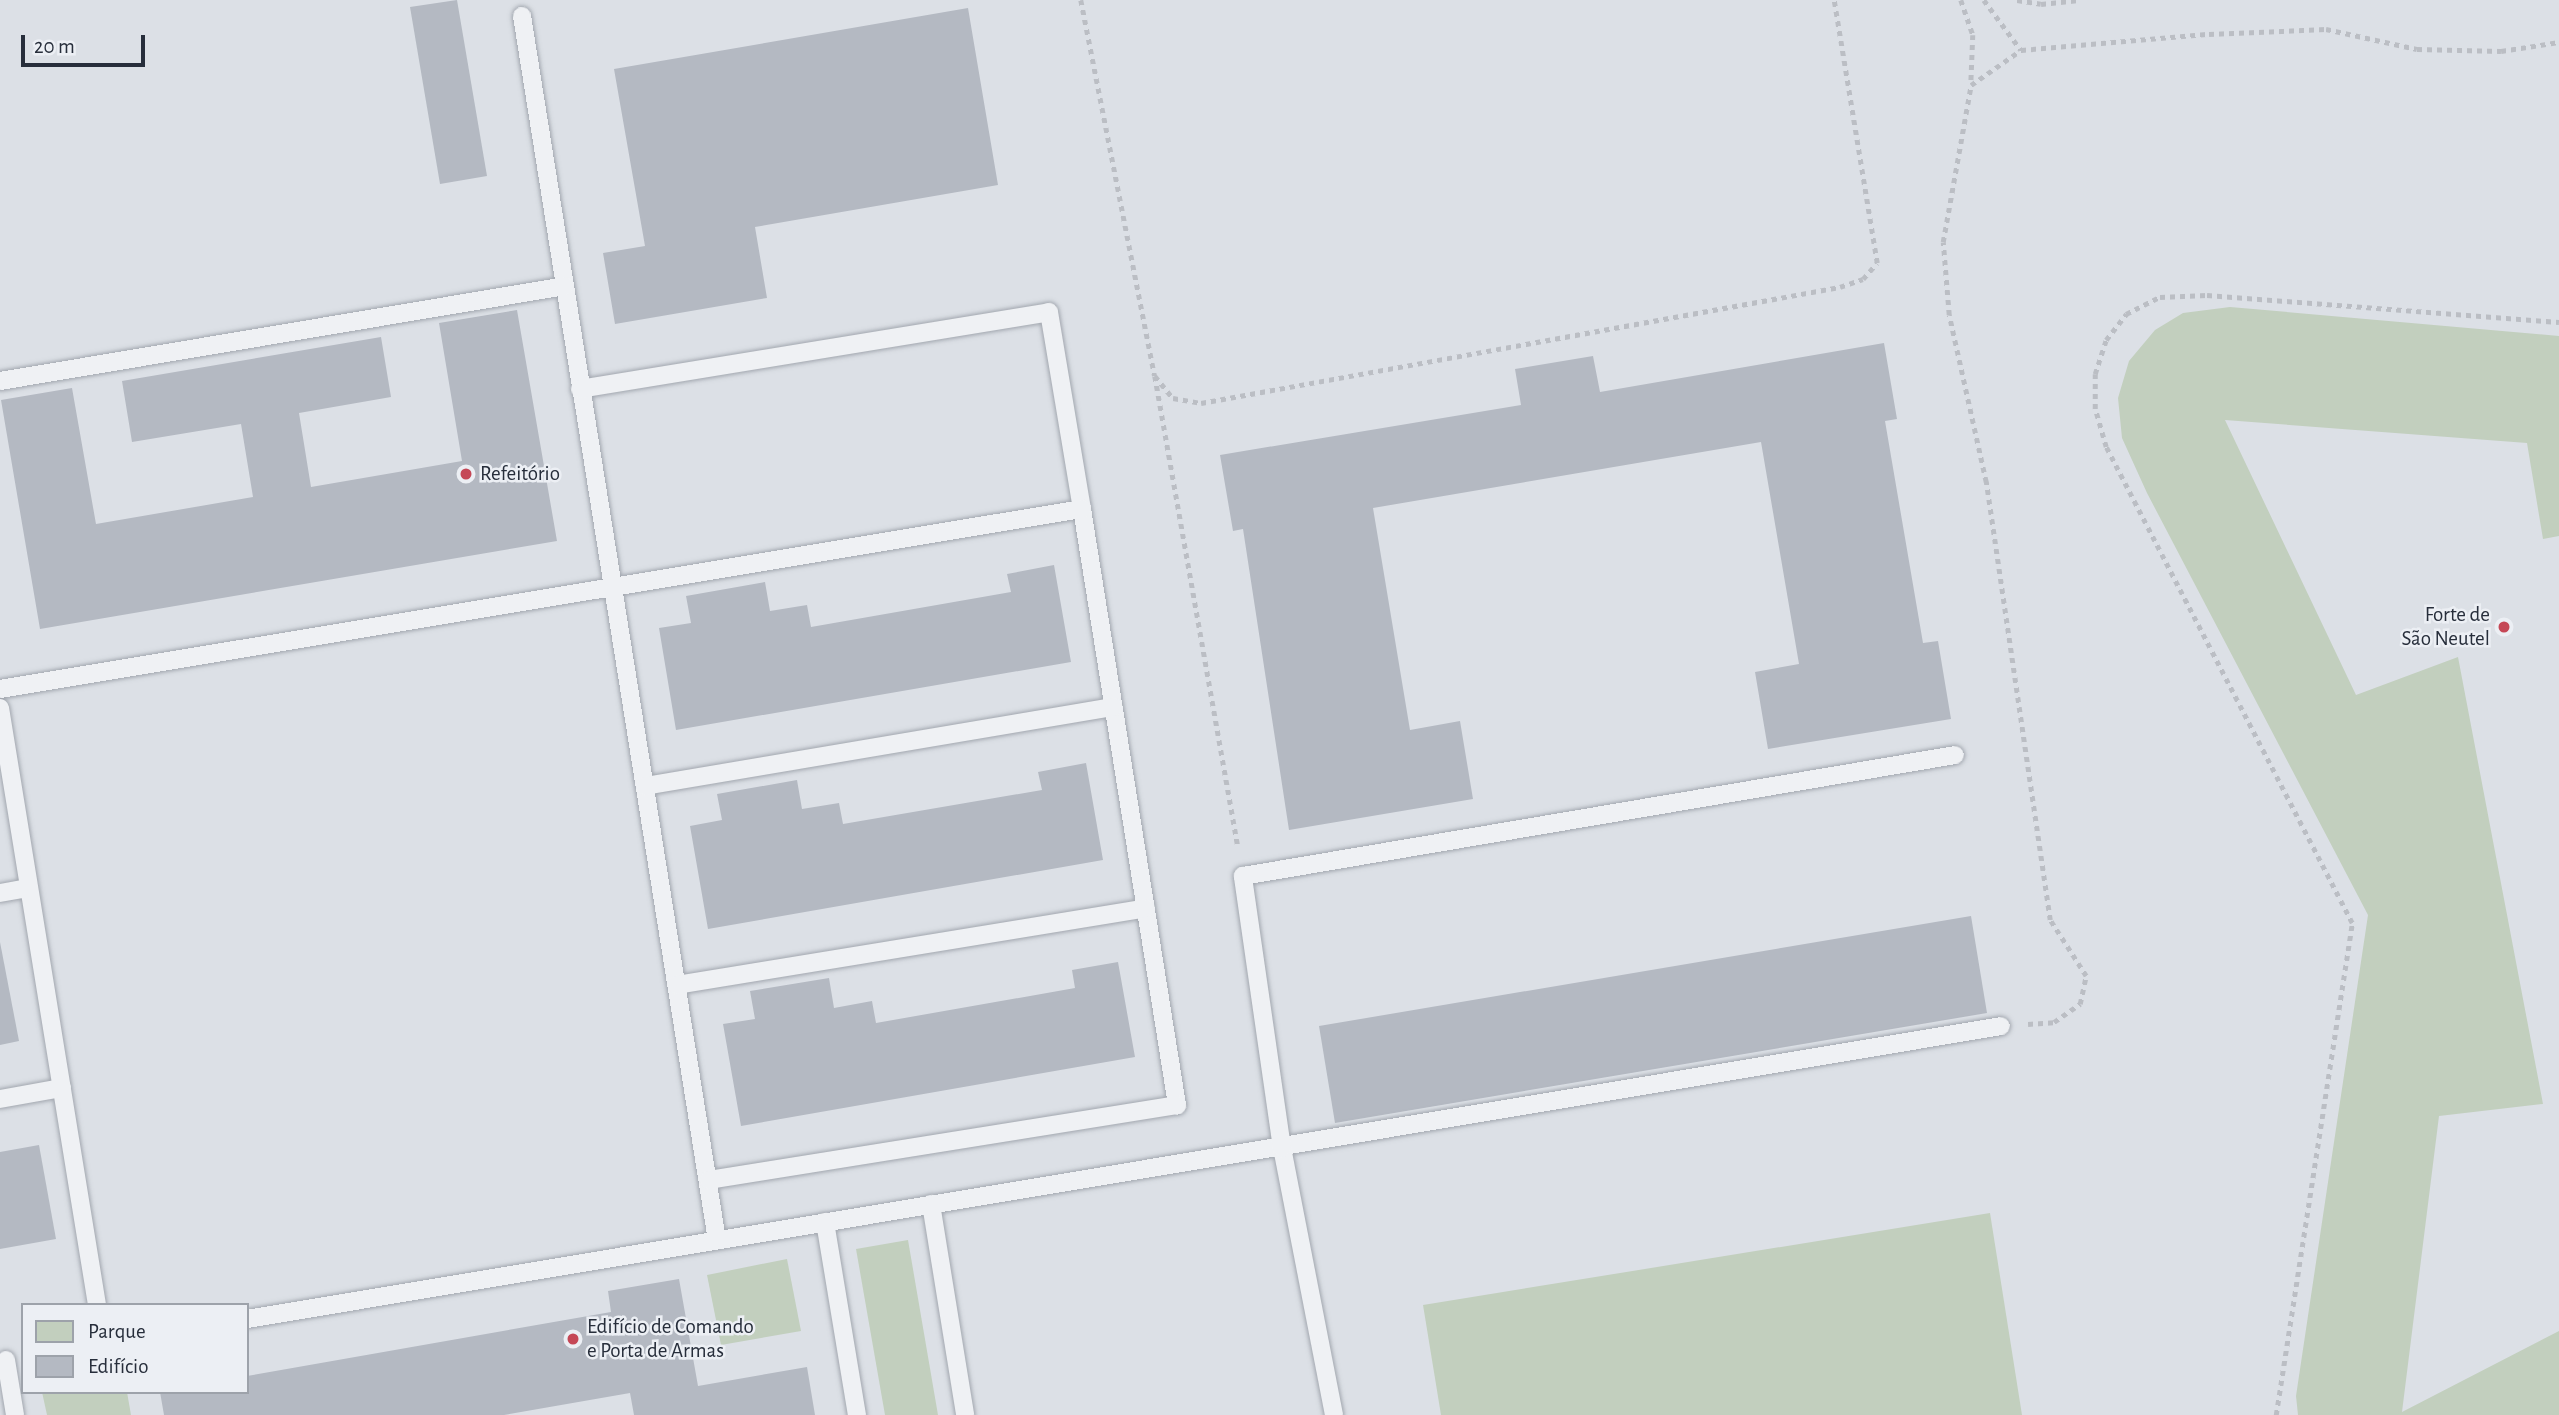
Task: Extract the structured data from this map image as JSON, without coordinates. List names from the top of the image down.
{
  "places": ["Refeitório", "Forte de São Neutel", "Edifício de Comando e Porta de Armas"],
  "legend": ["Parque", "Edifício"],
  "scale_bar": "20 m"
}
